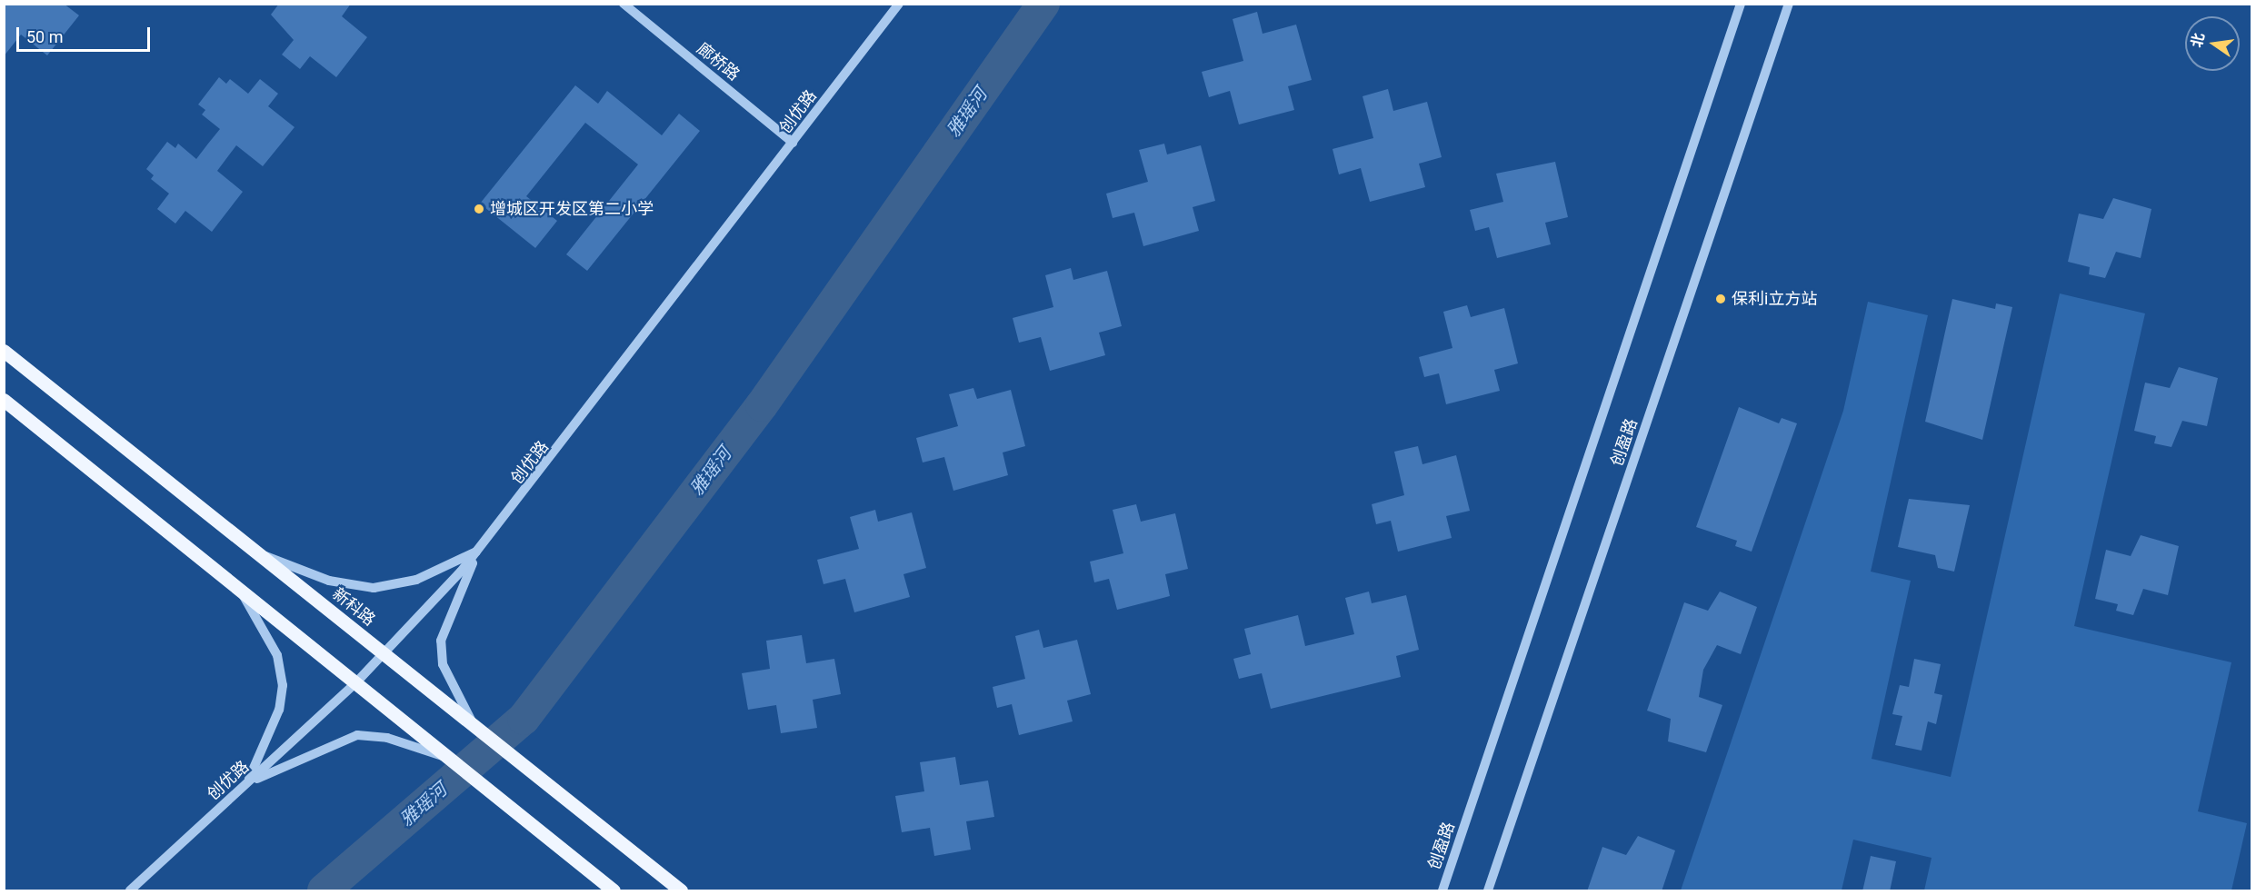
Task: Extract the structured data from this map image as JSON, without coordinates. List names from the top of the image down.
{
  "streets": {
    "main road": ["新科路"],
    "street": ["廊桥路", "创优路", "创盈路"]
  },
  "crossings": [
    ["廊桥路", "创优路"],
    ["创优路", "新科路"]
  ],
  "water": ["雅瑶河"],
  "places": ["增城区开发区第二小学", "保利i立方站"],
  "scale_bar": "50 m",
  "north": "left"
}
